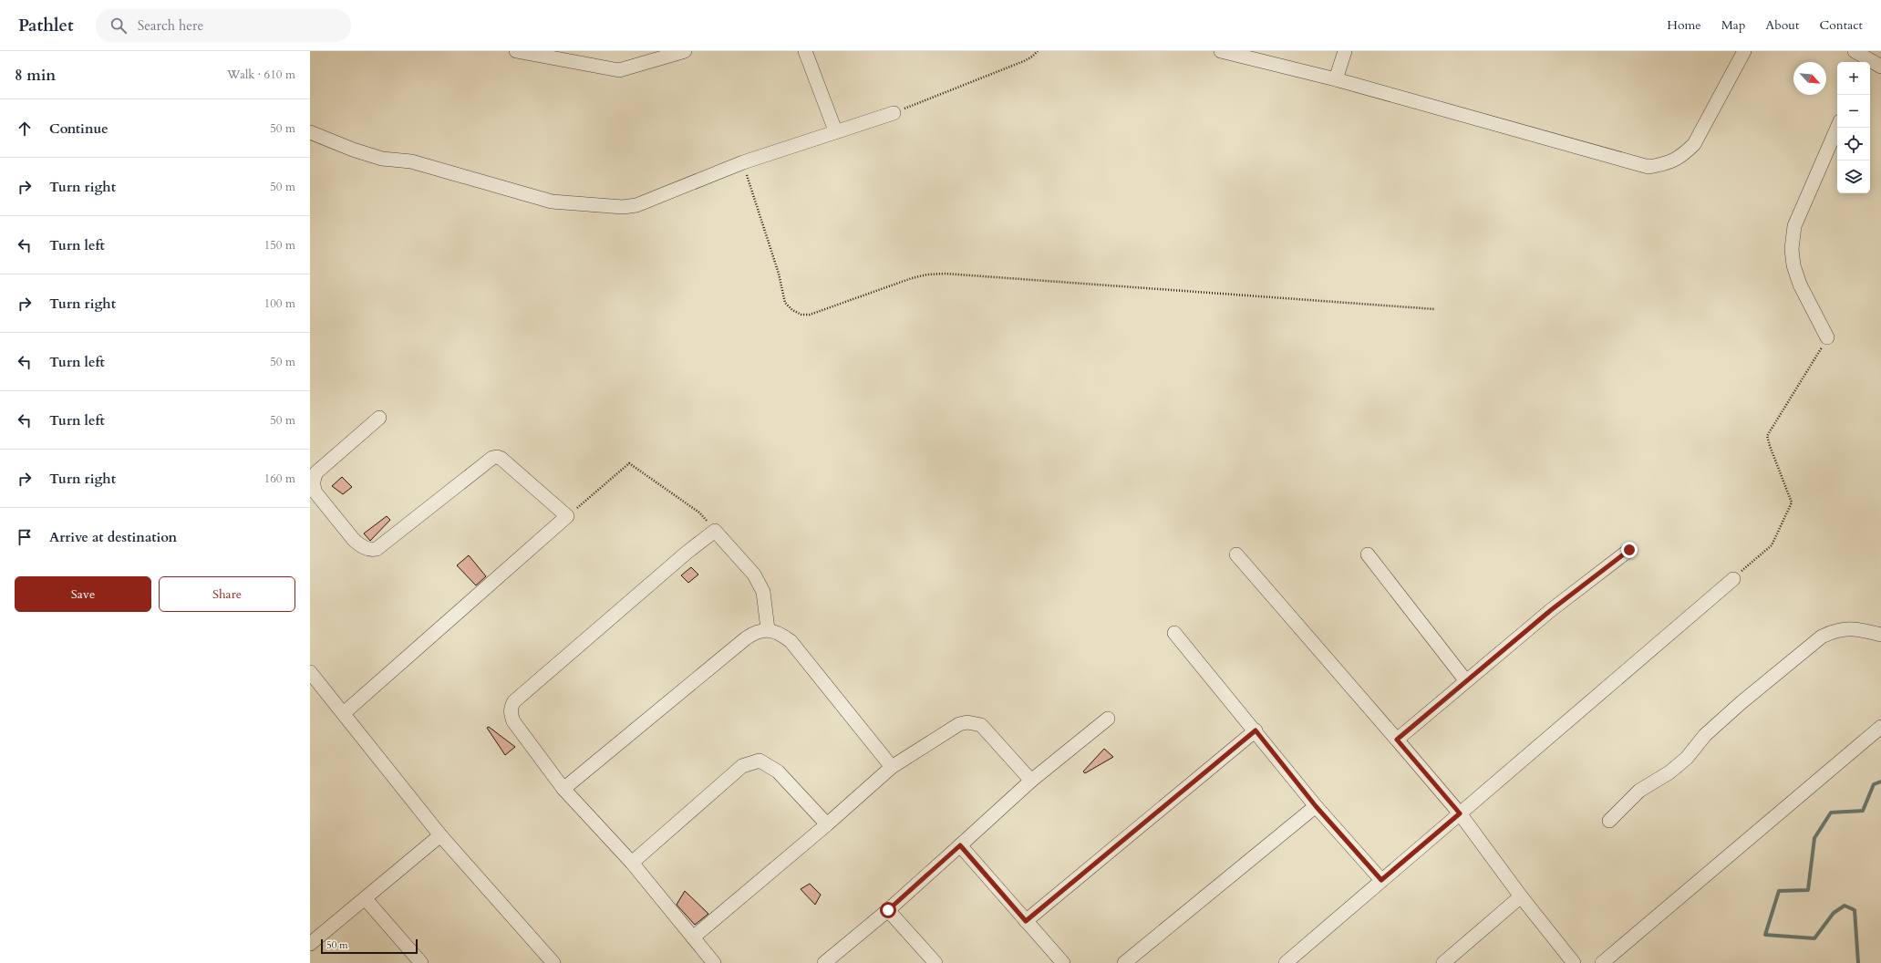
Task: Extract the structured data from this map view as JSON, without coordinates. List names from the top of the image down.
{
  "scale_bar": "50 m",
  "north": "bottom right",
  "page": {
    "header": "Pathlet",
    "search": "Search here",
    "nav": [
      "Home",
      "Map",
      "About",
      "Contact"
    ],
    "heading": ["8 min", "Walk · 610 m"],
    "map_buttons": ["+", "−"],
    "list": [
      ["Continue", "50 m"],
      ["Turn right", "50 m"],
      ["Turn left", "150 m"],
      ["Turn right", "100 m"],
      ["Turn left", "50 m"],
      ["Turn left", "50 m"],
      ["Turn right", "160 m"],
      "Arrive at destination"
    ],
    "buttons": ["Save", "Share"],
    "scale": "50 m"
  }
}
